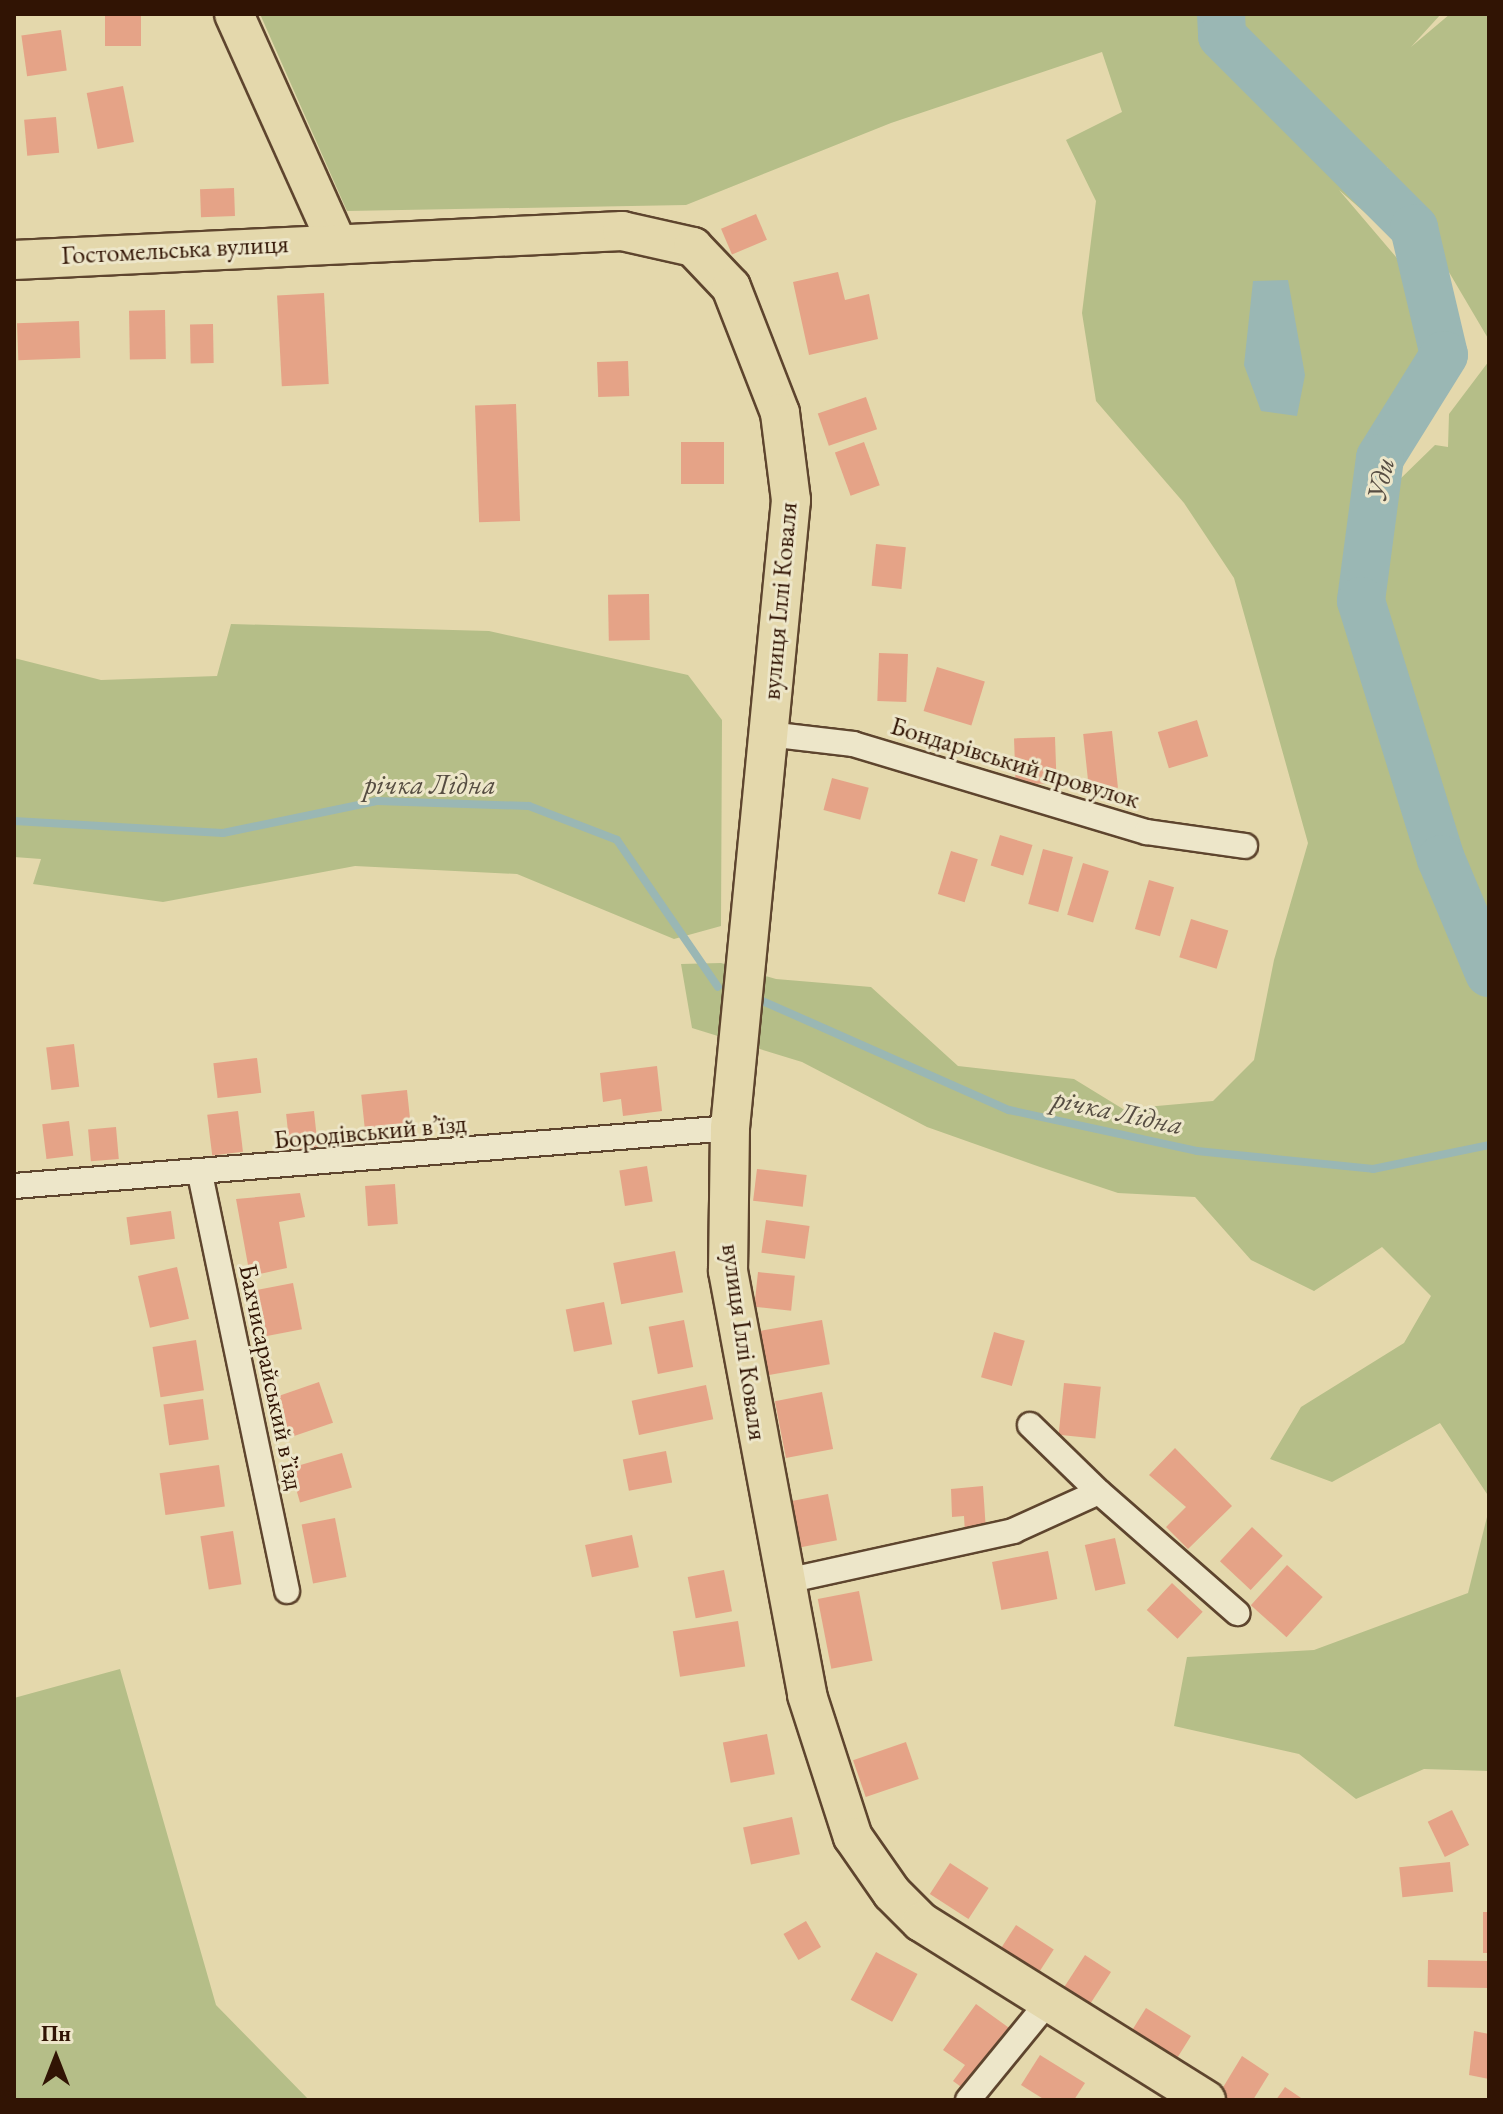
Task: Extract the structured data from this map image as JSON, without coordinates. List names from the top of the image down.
{
  "streets": {
    "main road": ["Гостомельська вулиця", "вулиця Іллі Коваля"],
    "street": ["Бондарівський провулок", "Бородівський в’їзд", "Бахчисарайський в’їзд"]
  },
  "crossings": [
    ["Гостомельська вулиця", "вулиця Іллі Коваля"],
    ["вулиця Іллі Коваля", "Бондарівський провулок"],
    ["вулиця Іллі Коваля", "Бородівський в’їзд"],
    ["Бородівський в’їзд", "Бахчисарайський в’їзд"]
  ],
  "water": ["Уди", "річка Лідна"],
  "north": "top"
}
